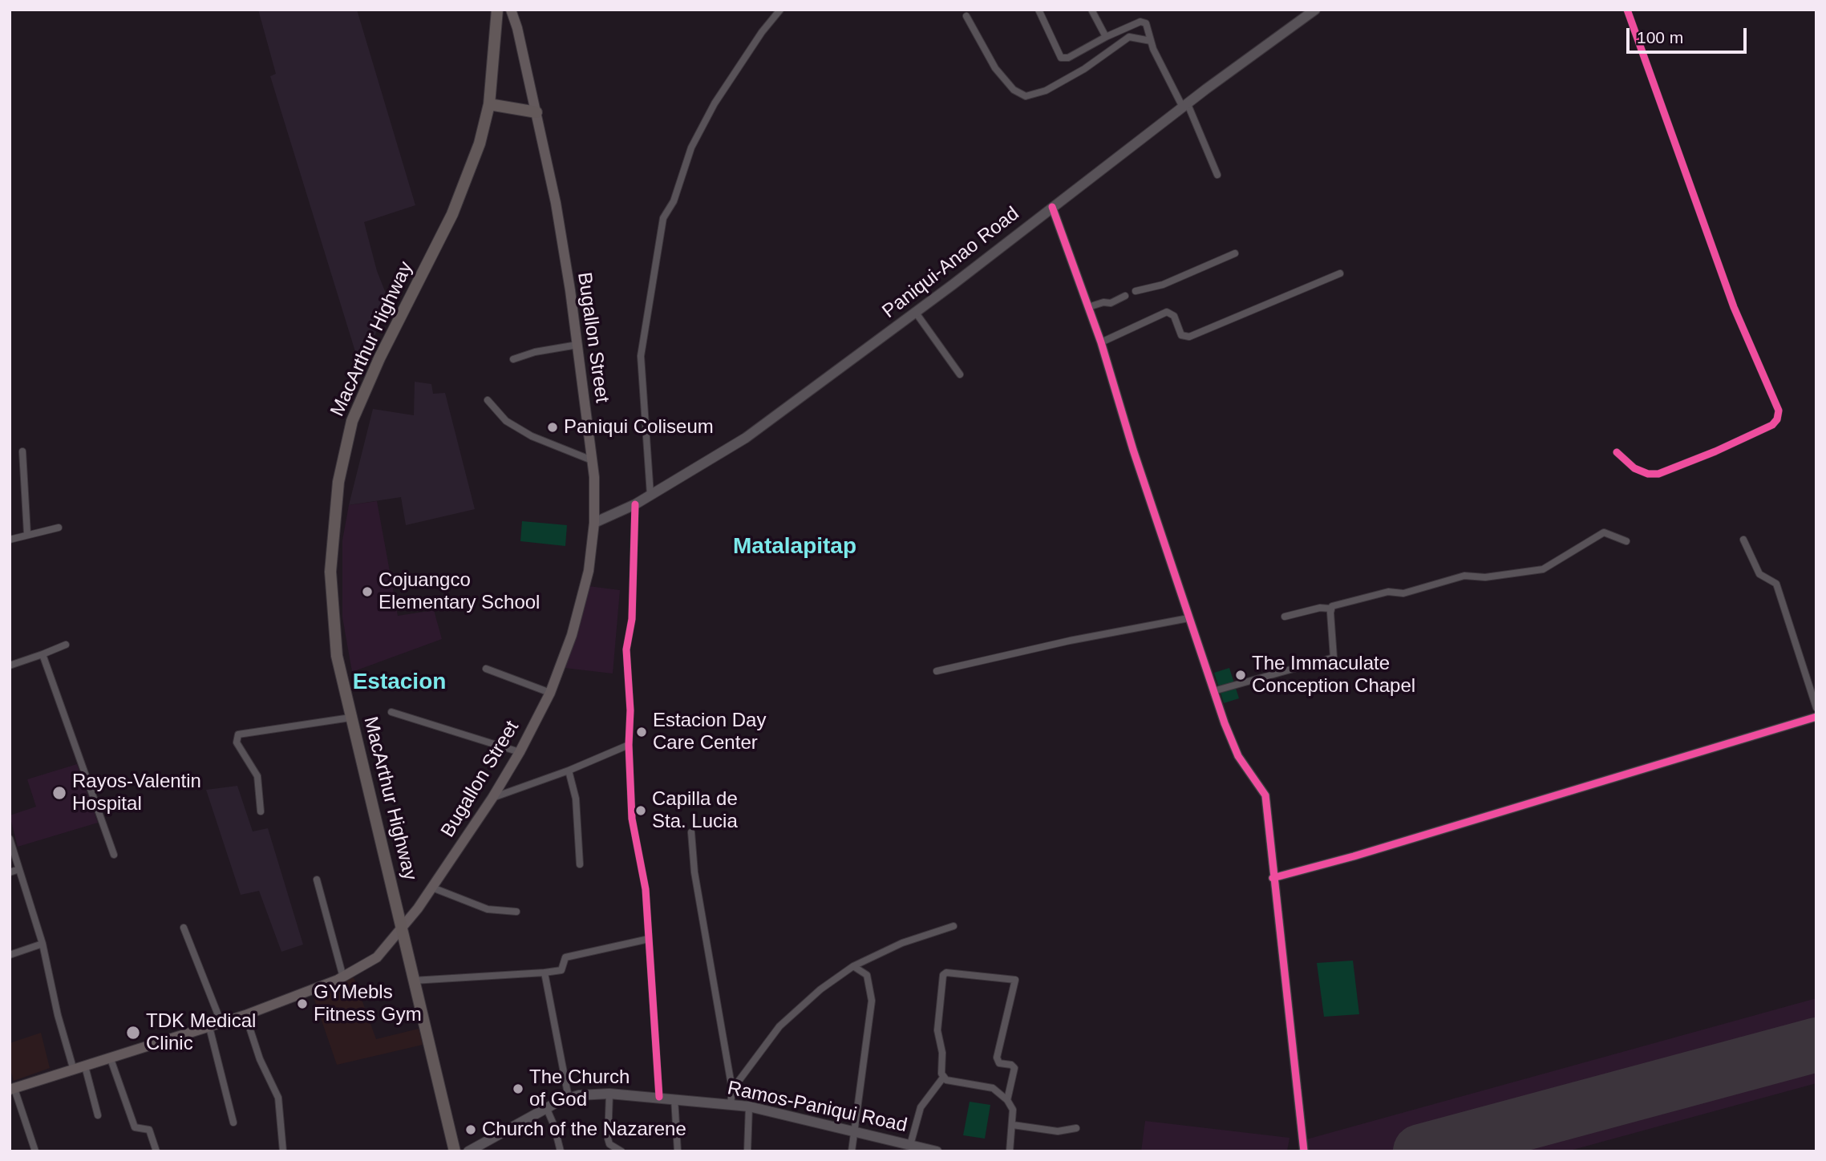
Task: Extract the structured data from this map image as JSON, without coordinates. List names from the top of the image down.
{
  "streets": {
    "highway": ["MacArthur Highway"],
    "main road": ["Paniqui-Anao Road", "Bugallon Street", "Ramos-Paniqui Road"]
  },
  "crossings": [
    ["Paniqui-Anao Road", "Bugallon Street"],
    ["Bugallon Street", "MacArthur Highway"]
  ],
  "districts": ["Matalapitap", "Estacion"],
  "places": [
    "Paniqui Coliseum",
    "Cojuangco Elementary School",
    "The Immaculate Conception Chapel",
    "Estacion Day Care Center",
    "Rayos-Valentin Hospital",
    "Capilla de Sta. Lucia",
    "GYMebls Fitness Gym",
    "TDK Medical Clinic",
    "The Church of God",
    "Church of the Nazarene"
  ],
  "scale_bar": "100 m"
}
